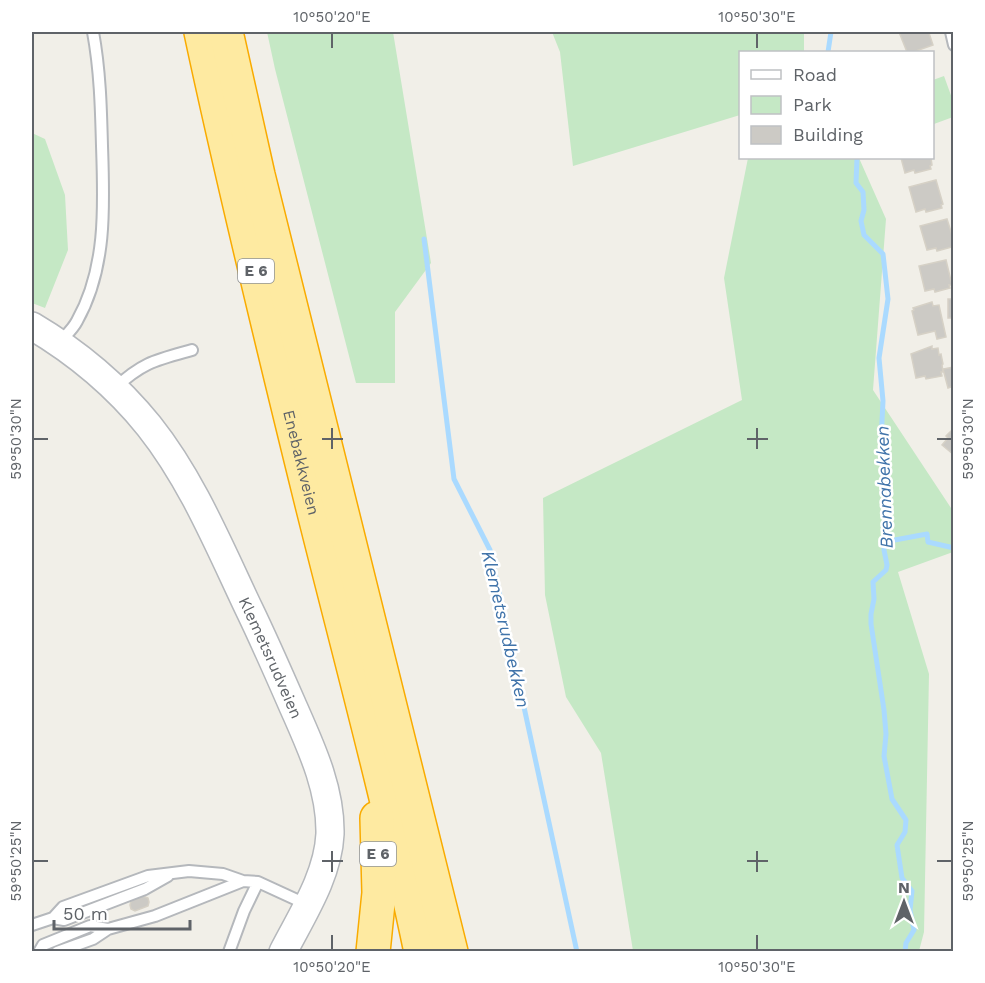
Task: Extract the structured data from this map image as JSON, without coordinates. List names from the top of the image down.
{
  "streets": {
    "highway": ["E 6", "Enebakkveien"],
    "street": ["Klemetsrudveien"]
  },
  "crossings": [
    ["E 6", "Enebakkveien"]
  ],
  "water": ["Brennabekken", "Klemetsrudbekken"],
  "legend": ["Road", "Park", "Building"],
  "scale_bar": "50 m",
  "north": "top",
  "coordinates": [
    "10°50'20\"E",
    "10°50'30\"E",
    "59°50'30\"N",
    "59°50'25\"N"
  ]
}
